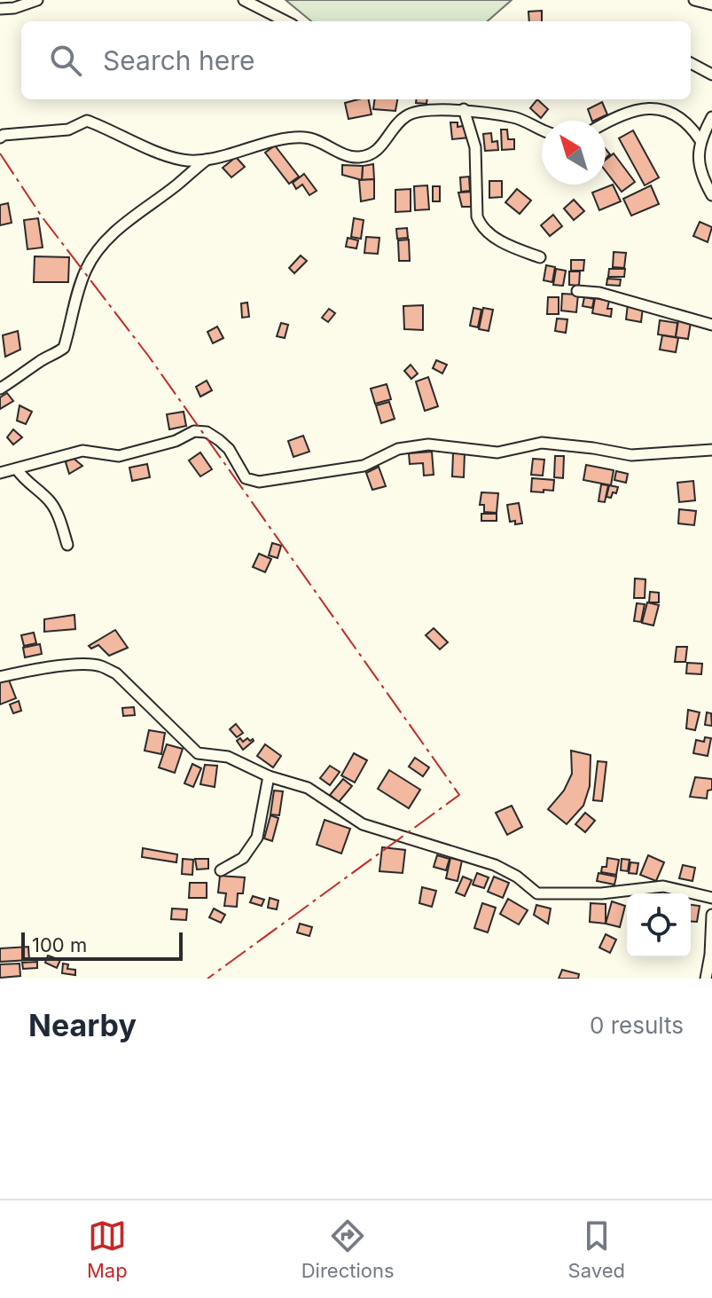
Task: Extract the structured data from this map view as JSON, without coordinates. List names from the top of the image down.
{
  "scale_bar": "100 m",
  "north": "top left",
  "page": {
    "search": "Search here",
    "scale": "100 m",
    "heading": ["Nearby", "0 results"],
    "nav": ["Map", "Directions", "Saved"]
  }
}
